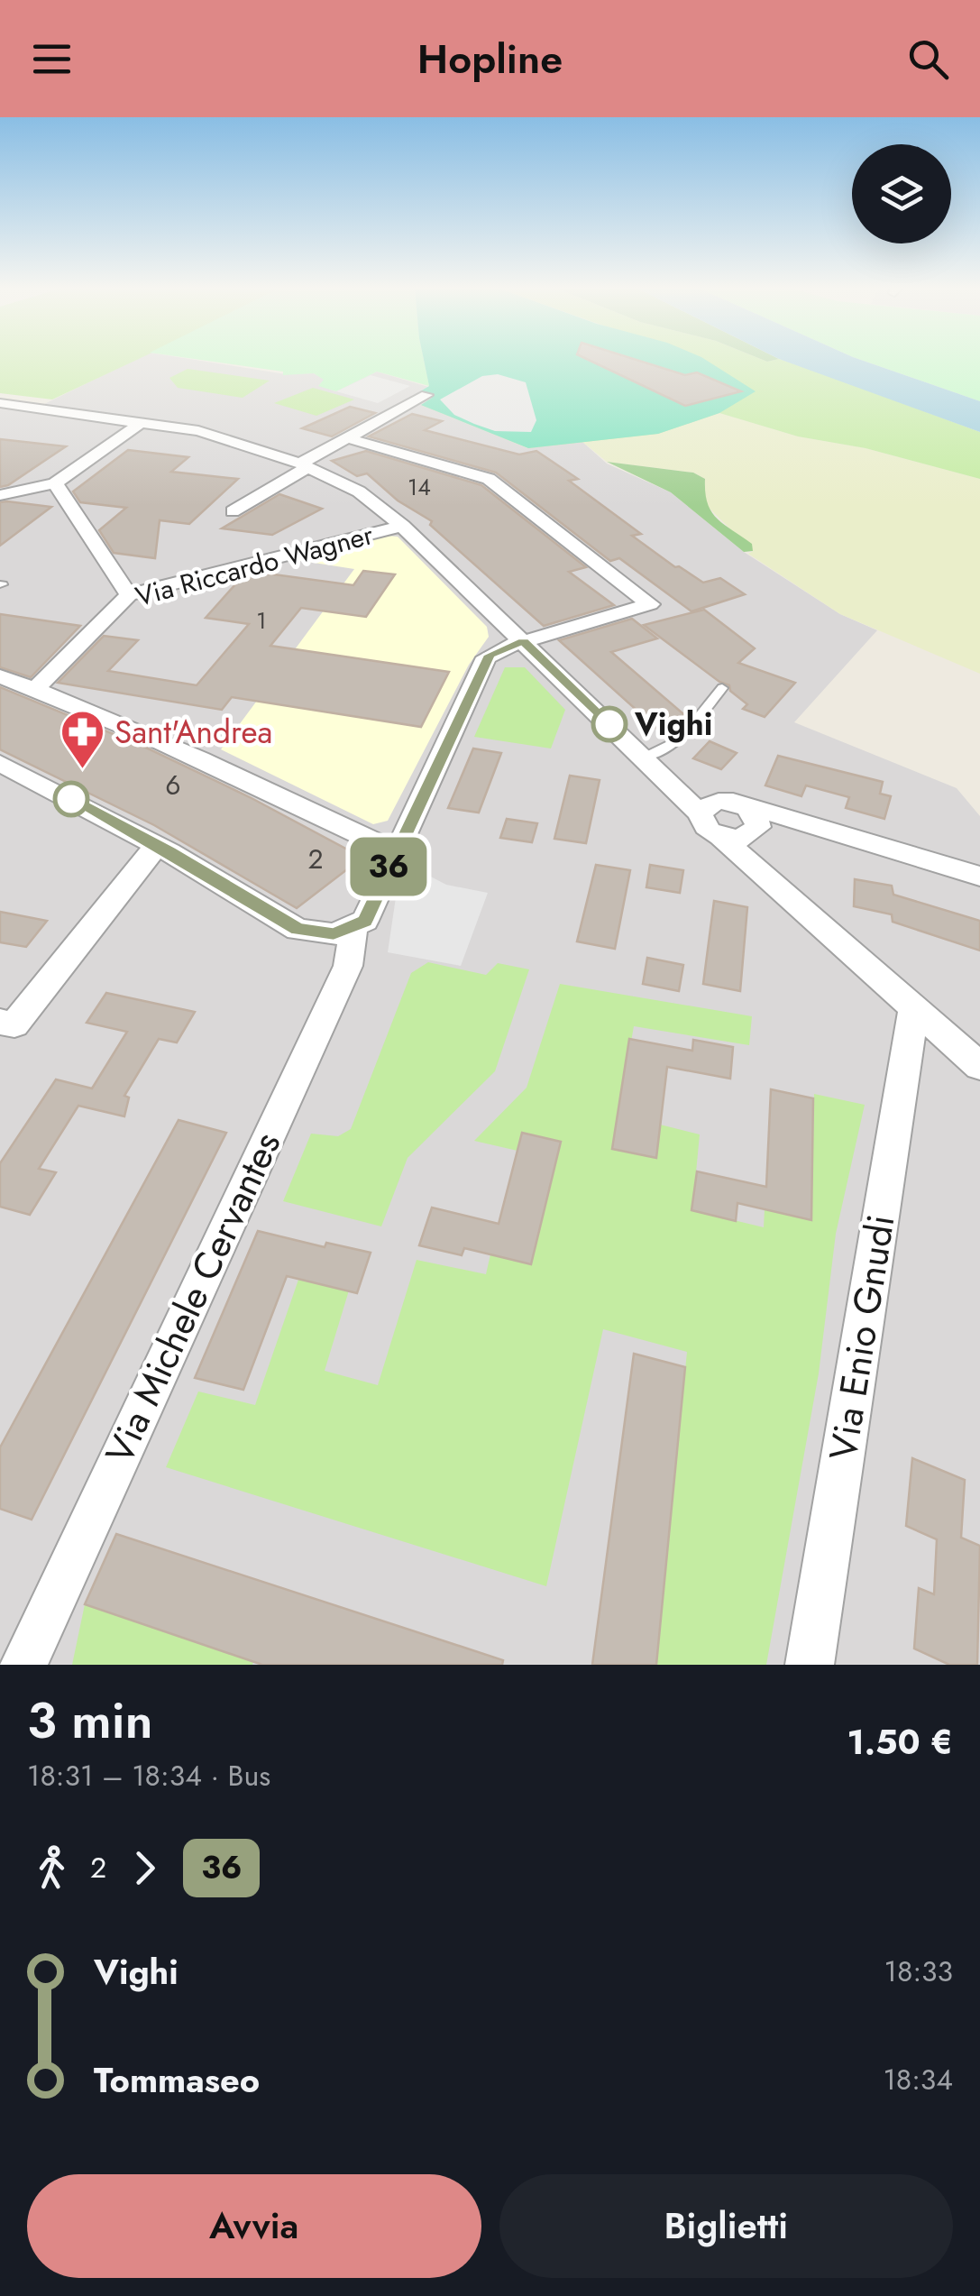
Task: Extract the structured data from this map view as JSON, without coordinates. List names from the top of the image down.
{
  "streets": {
    "street": ["Via Riccardo Wagner", "Via Michele Cervantes", "Via Enio Gnudi"]
  },
  "places": {
    "other": ["Vighi"],
    "pharmacy": ["Sant'Andrea"]
  },
  "lines": ["bus line 36"],
  "house_numbers": [
    "14",
    "1",
    "6",
    "2"
  ],
  "page": {
    "header": "Hopline",
    "on_map": "36",
    "heading": ["3 min", "18:31 – 18:34 · Bus", "1.50 €"],
    "legs": ["2", "36"],
    "list": [
      {
        "name": "Vighi",
        "value": "18:33"
      },
      {
        "name": "Tommaseo",
        "value": "18:34"
      }
    ],
    "buttons": ["Avvia", "Biglietti"]
  }
}
